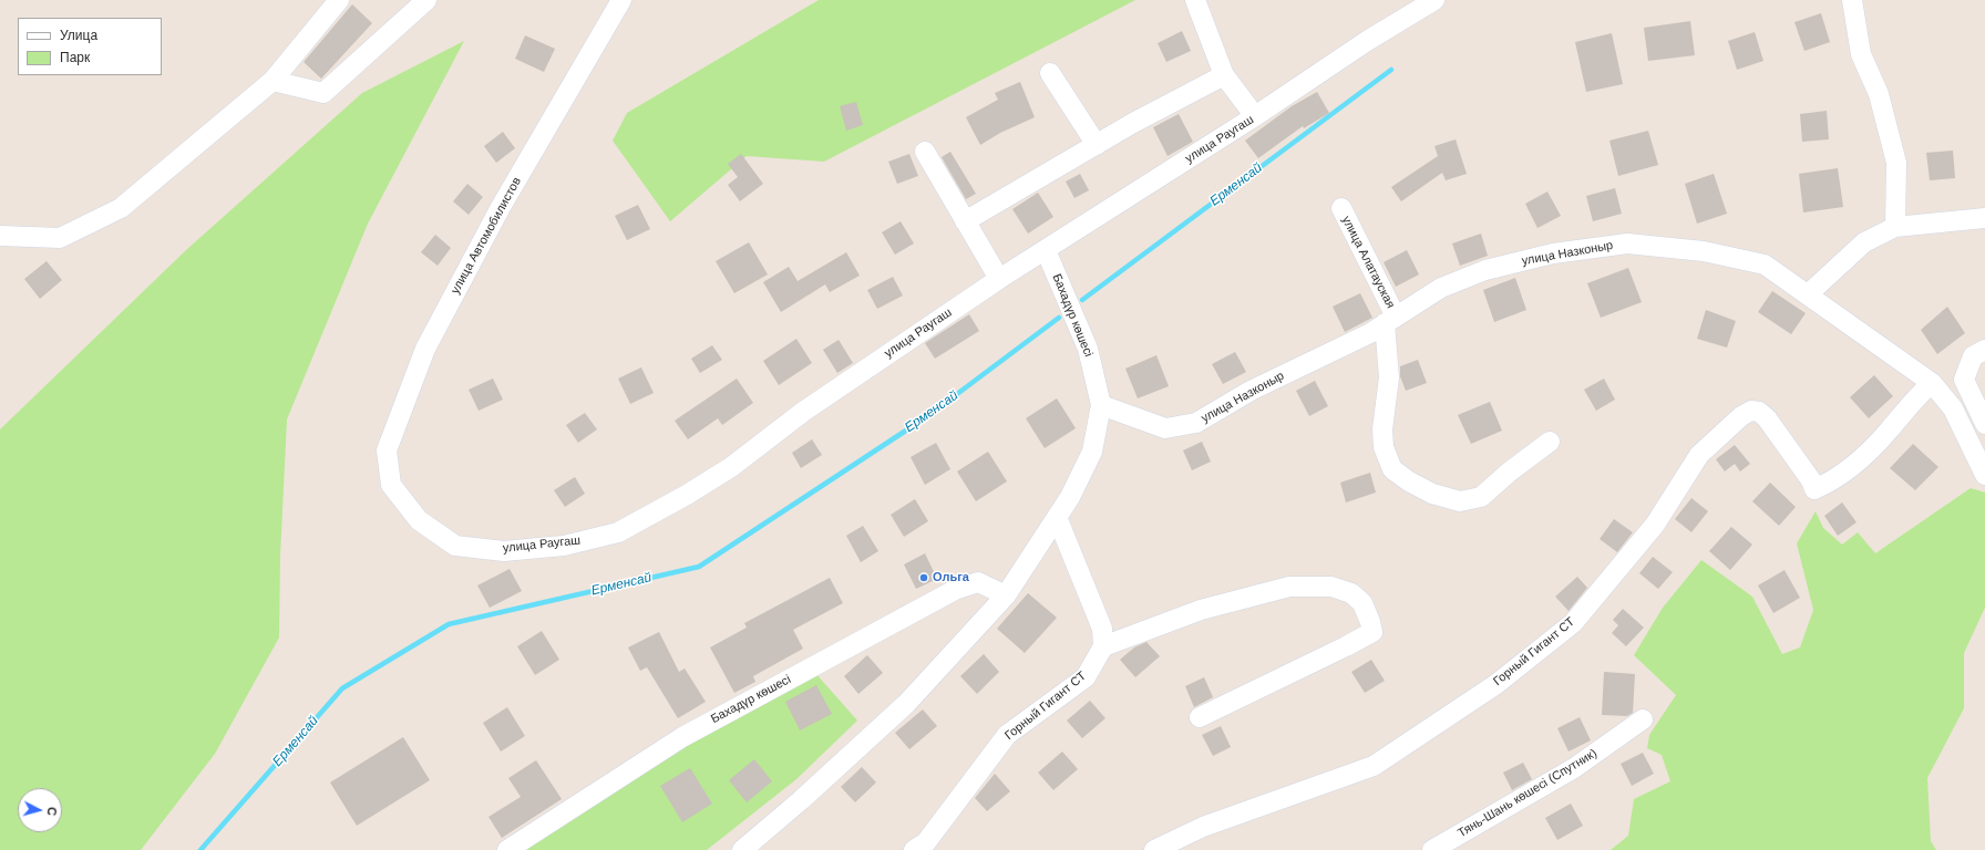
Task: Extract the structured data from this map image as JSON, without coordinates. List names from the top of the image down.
{
  "streets": {
    "street": [
      "улица Раугаш",
      "улица Автомобилистов",
      "улица Назконыр",
      "улица Алатауская",
      "Бахадүр көшесі",
      "Горный Гигант СТ",
      "Тянь-Шань көшесі (Спутник)"
    ]
  },
  "crossings": [
    ["улица Раугаш", "улица Автомобилистов"],
    ["улица Раугаш", "Бахадүр көшесі"],
    ["улица Назконыр", "улица Алатауская"],
    ["улица Назконыр", "Бахадүр көшесі"],
    ["улица Назконыр", "Горный Гигант СТ"]
  ],
  "water": ["Ерменсай"],
  "places": ["Ольга"],
  "legend": ["Улица", "Парк"],
  "north": "right"
}
